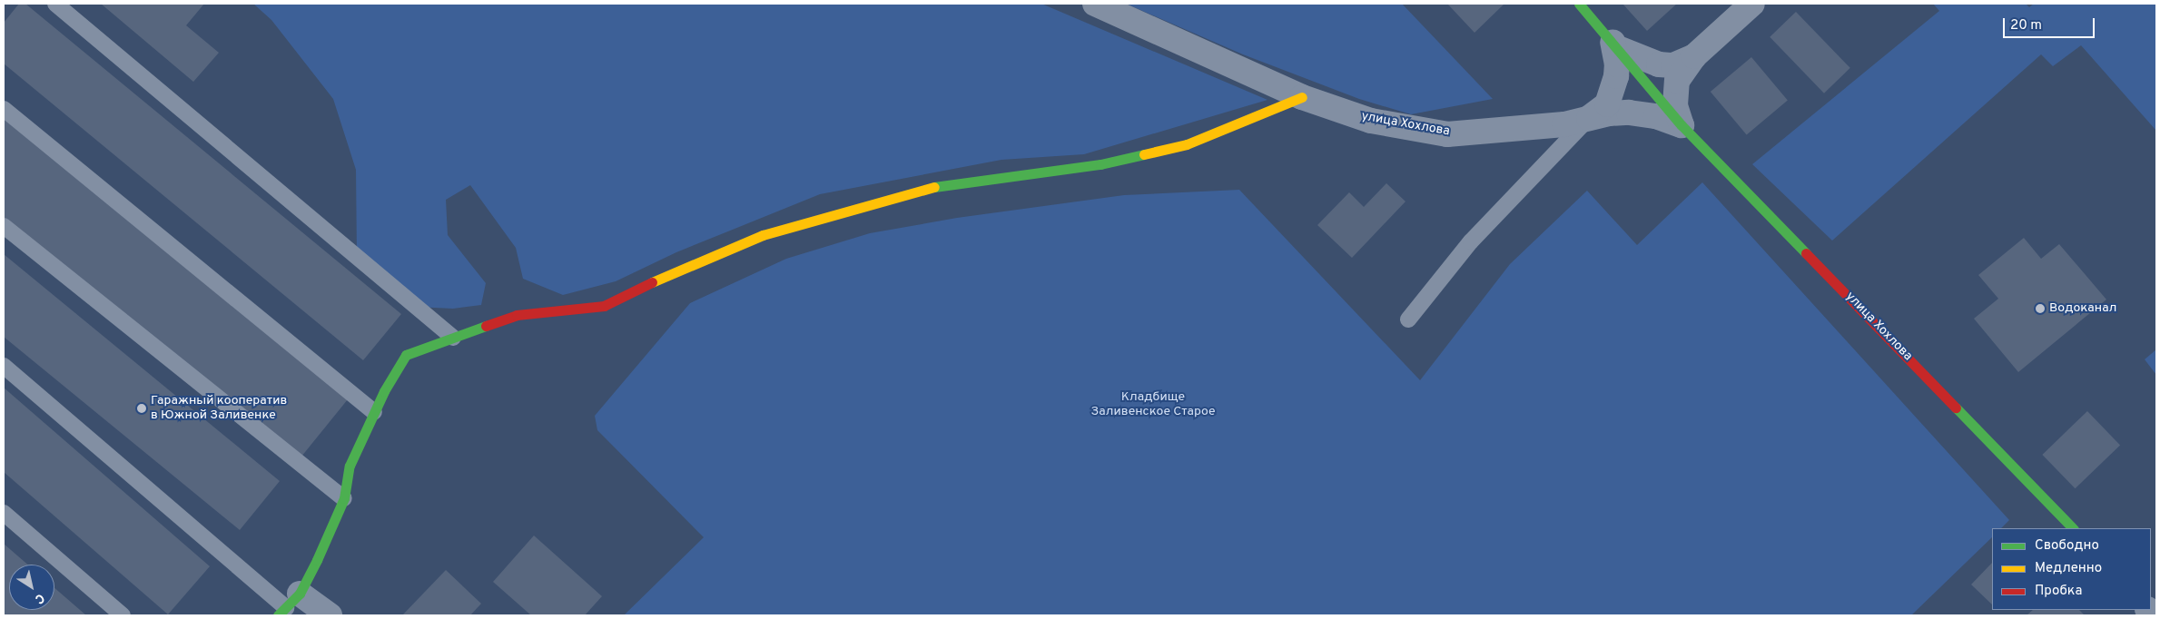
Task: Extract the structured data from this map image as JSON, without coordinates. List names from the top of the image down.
{
  "streets": {
    "street": ["улица Хохлова"]
  },
  "parks": ["Кладбище Заливенское Старое"],
  "places": ["Водоканал", "Гаражный кооператив в Южной Заливенке"],
  "legend": ["Свободно", "Медленно", "Пробка"],
  "scale_bar": "20 m",
  "north": "bottom right"
}
